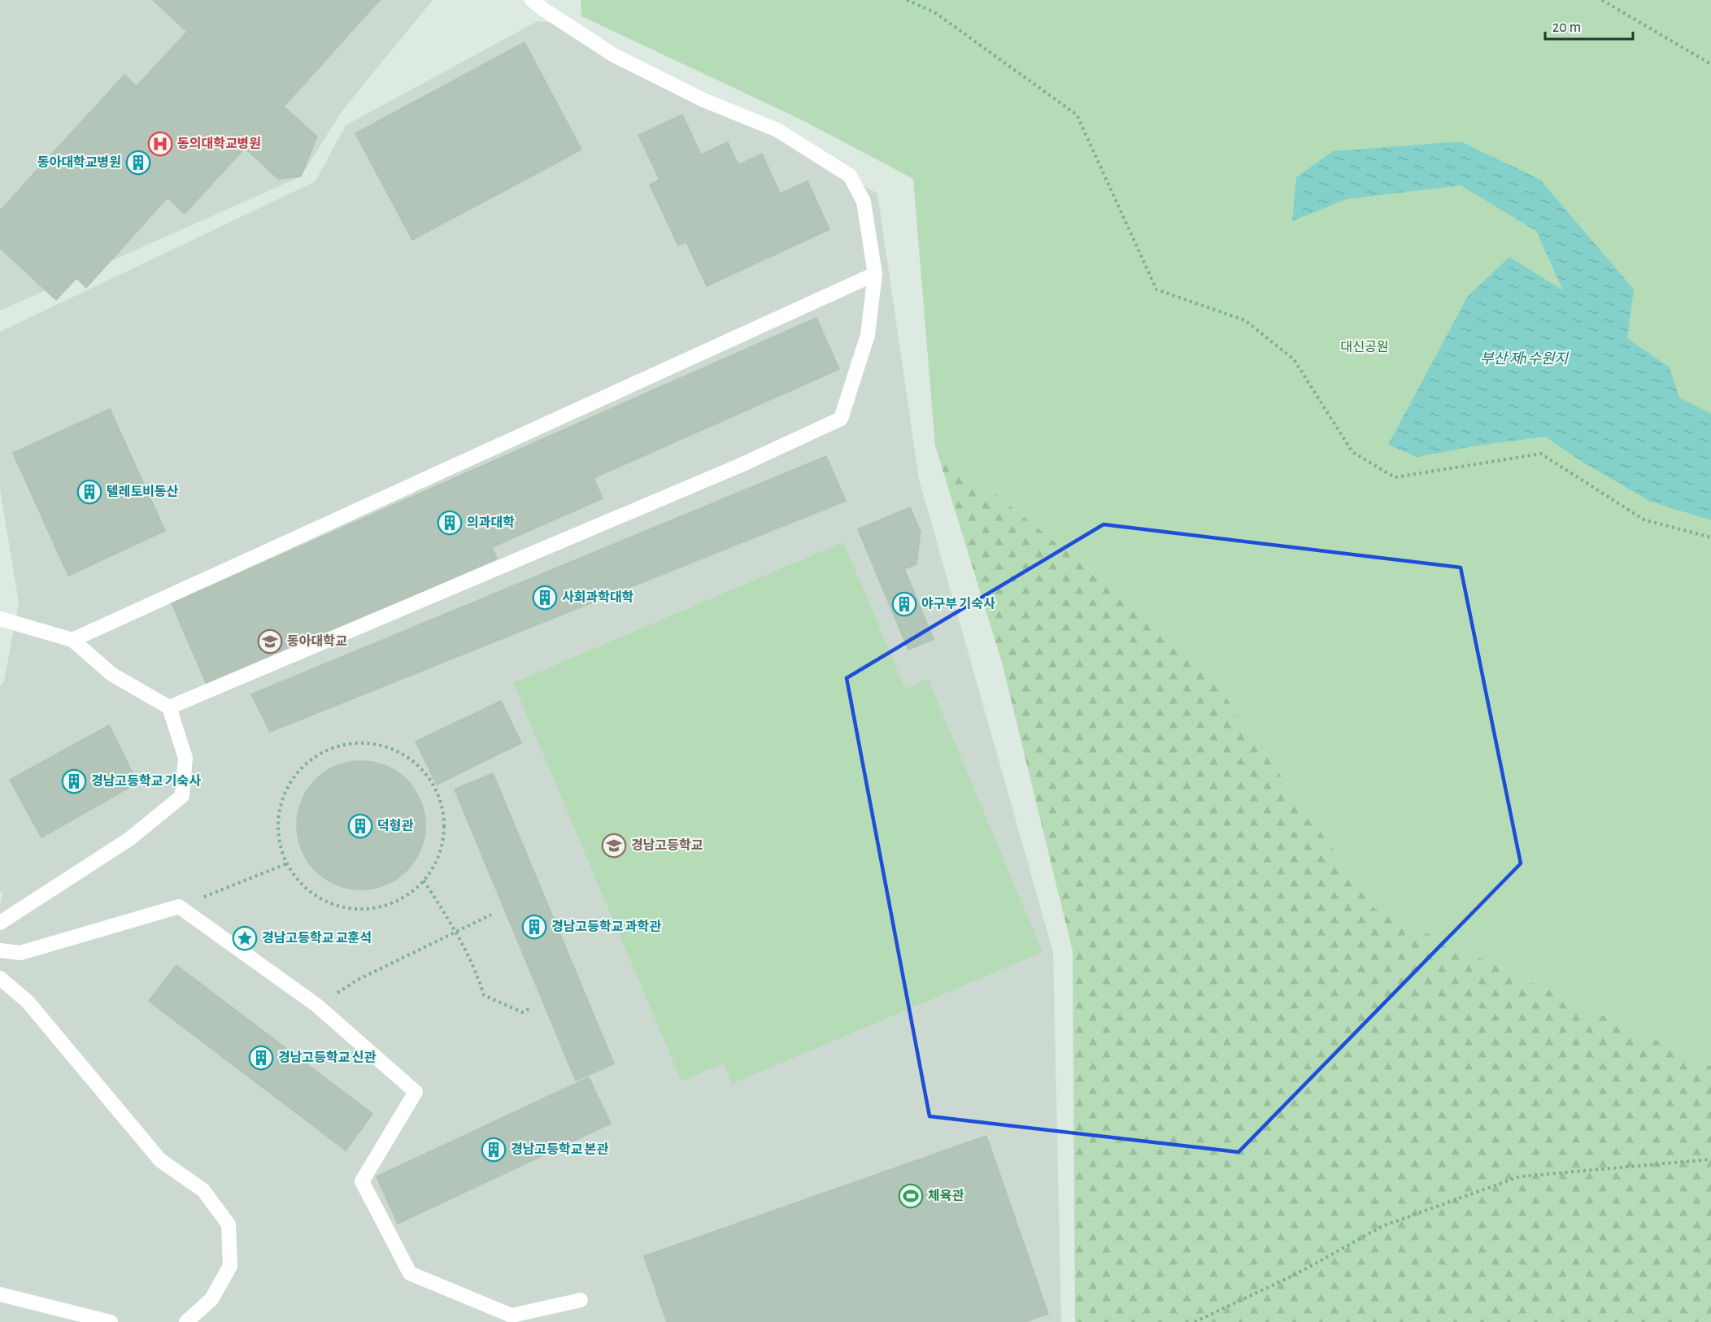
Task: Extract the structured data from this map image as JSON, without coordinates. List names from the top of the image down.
{
  "water": ["부산 제1수원지"],
  "parks": ["대신공원"],
  "places": {
    "hospital": ["동의대학교병원"],
    "building": [
      "동아대학교병원",
      "텔레토비동산",
      "의과대학",
      "사회과학대학",
      "야구부 기숙사",
      "경남고등학교 기숙사",
      "덕형관",
      "경남고등학교 과학관",
      "경남고등학교 신관",
      "경남고등학교 본관"
    ],
    "school or university": ["동아대학교", "경남고등학교"],
    "place": ["경남고등학교 교훈석"],
    "sports": ["체육관"]
  },
  "scale_bar": "20 m"
}
